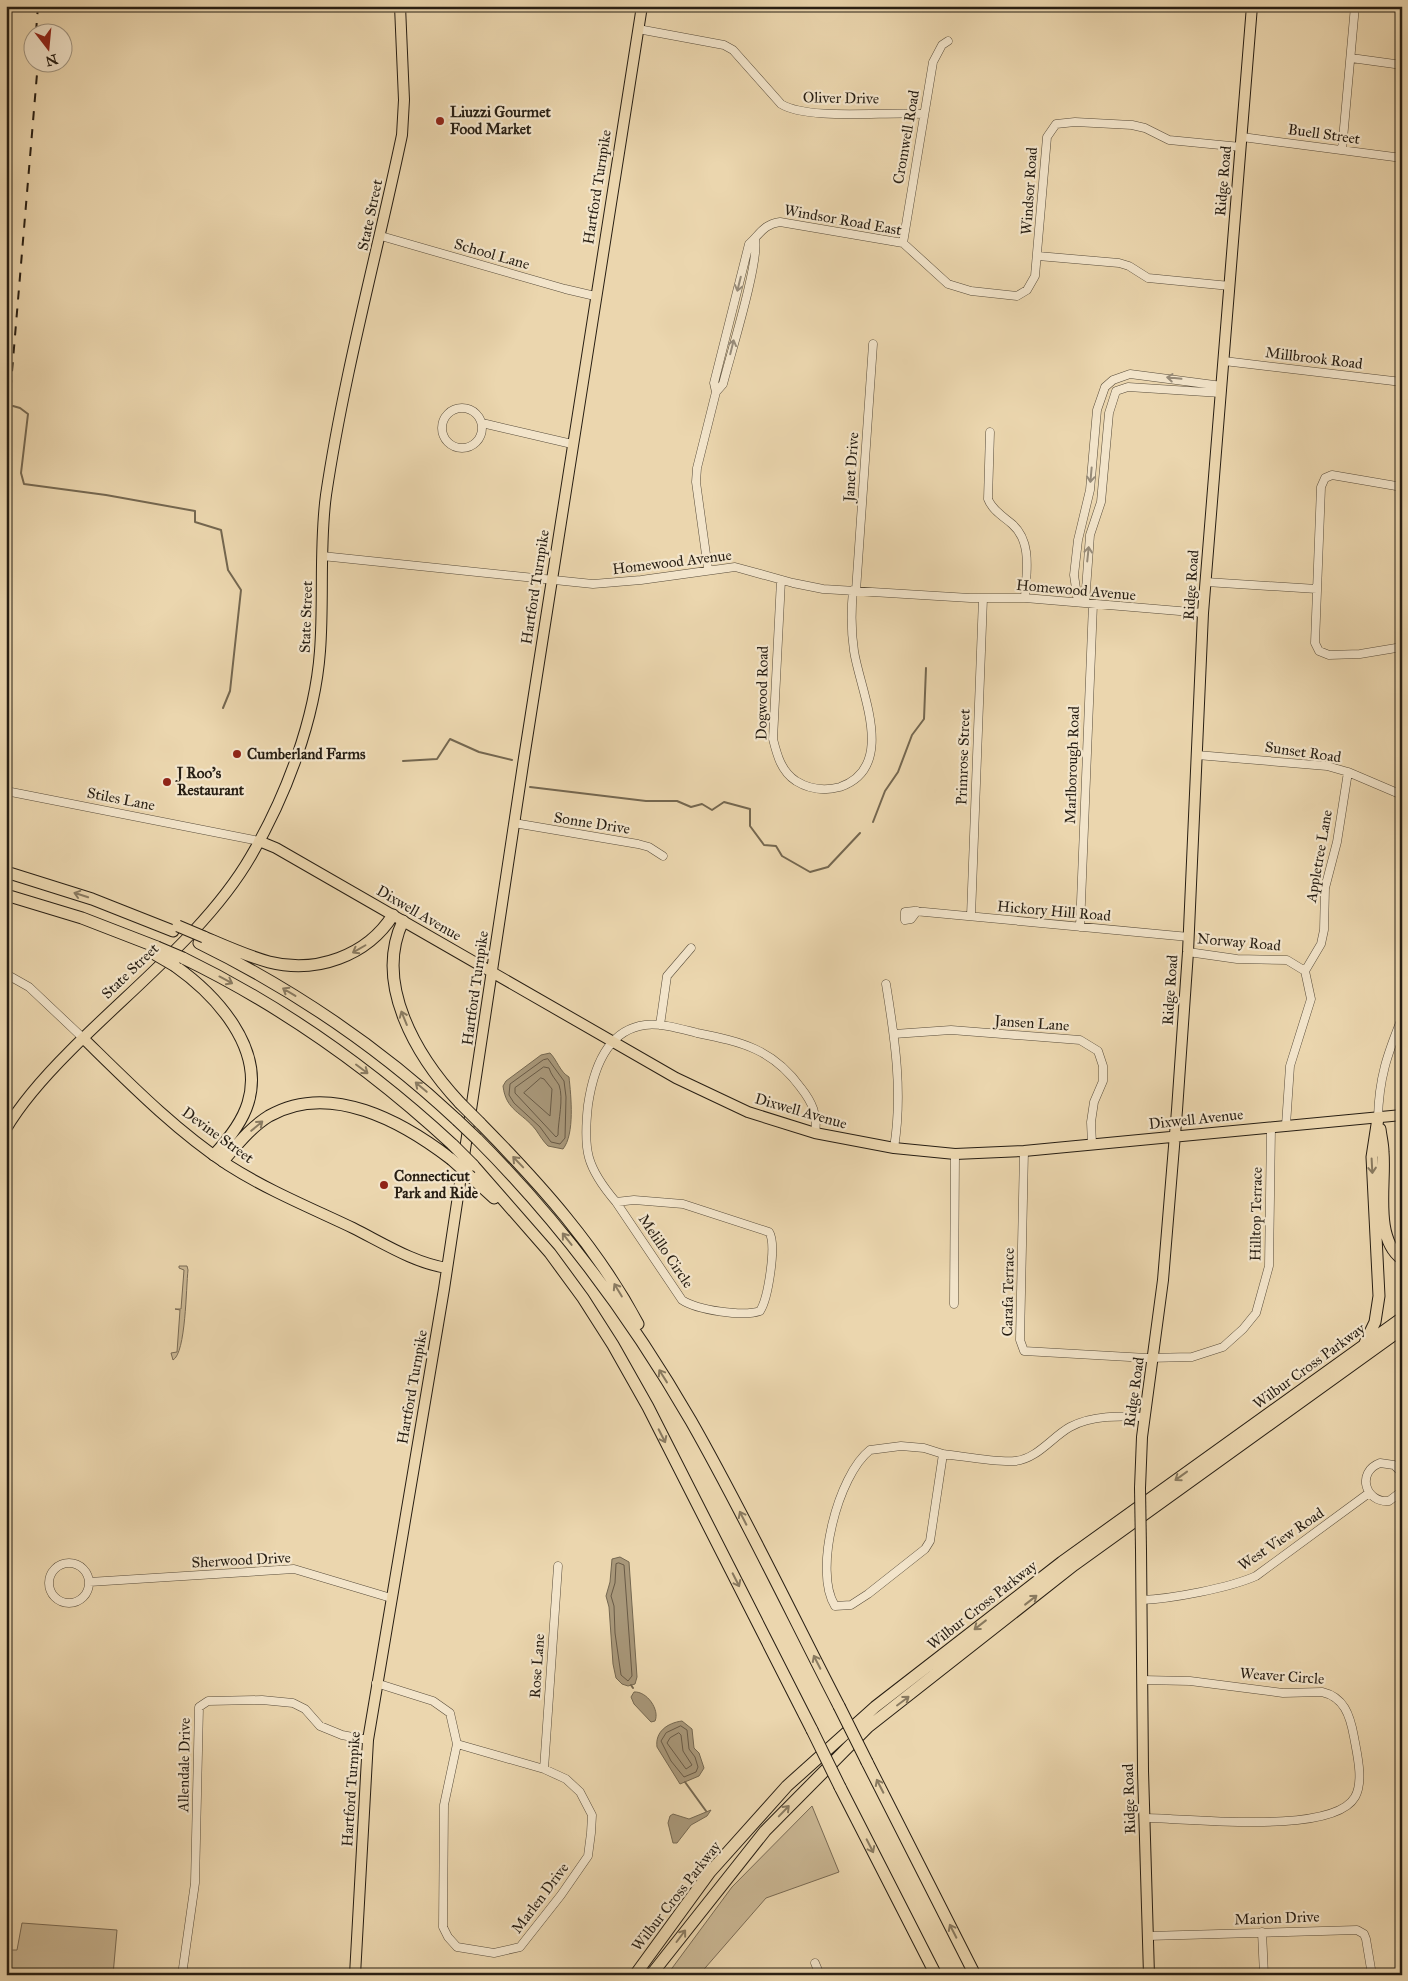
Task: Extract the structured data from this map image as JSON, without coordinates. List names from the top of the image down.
{
  "streets": {
    "highway": ["Wilbur Cross Parkway"],
    "main road": [
      "Ridge Road",
      "Hartford Turnpike",
      "State Street",
      "Dixwell Avenue",
      "Devine Street"
    ],
    "street": [
      "Oliver Drive",
      "Buell Street",
      "Cromwell Road",
      "Windsor Road",
      "Windsor Road East",
      "School Lane",
      "Millbrook Road",
      "Janet Drive",
      "Homewood Avenue",
      "Dogwood Road",
      "Sunset Road",
      "Primrose Street",
      "Marlborough Road",
      "Stiles Lane",
      "Sonne Drive",
      "Appletree Lane",
      "Hickory Hill Road",
      "Norway Road",
      "Jansen Lane",
      "Hilltop Terrace",
      "Melillo Circle",
      "Carafa Terrace",
      "West View Road",
      "Sherwood Drive",
      "Rose Lane",
      "Weaver Circle",
      "Allendale Drive",
      "Marlen Drive",
      "Marion Drive"
    ]
  },
  "crossings": [
    ["Oliver Drive", "Cromwell Road"],
    ["Oliver Drive", "Hartford Turnpike"],
    ["Buell Street", "Ridge Road"],
    ["Buell Street", "Windsor Road"],
    ["Cromwell Road", "Windsor Road East"],
    ["Ridge Road", "Windsor Road"],
    ["Ridge Road", "Millbrook Road"],
    ["Ridge Road", "Homewood Avenue"],
    ["Ridge Road", "Sunset Road"],
    ["Ridge Road", "Hickory Hill Road"],
    ["Ridge Road", "Dixwell Avenue"],
    ["Ridge Road", "Norway Road"],
    ["Ridge Road", "Carafa Terrace"],
    ["Ridge Road", "West View Road"],
    ["Ridge Road", "Weaver Circle"],
    ["Ridge Road", "Marion Drive"],
    ["Hartford Turnpike", "School Lane"],
    ["Hartford Turnpike", "Homewood Avenue"],
    ["Hartford Turnpike", "Sonne Drive"],
    ["Hartford Turnpike", "Dixwell Avenue"],
    ["Hartford Turnpike", "Devine Street"],
    ["Hartford Turnpike", "Sherwood Drive"],
    ["Hartford Turnpike", "Allendale Drive"],
    ["Hartford Turnpike", "Marlen Drive"],
    ["Windsor Road", "Windsor Road East"],
    ["State Street", "School Lane"],
    ["State Street", "Homewood Avenue"],
    ["State Street", "Stiles Lane"],
    ["State Street", "Dixwell Avenue"],
    ["State Street", "Devine Street"],
    ["Windsor Road East", "Homewood Avenue"],
    ["Janet Drive", "Homewood Avenue"],
    ["Janet Drive", "Dogwood Road"],
    ["Homewood Avenue", "Dogwood Road"],
    ["Homewood Avenue", "Primrose Street"],
    ["Homewood Avenue", "Marlborough Road"],
    ["Sunset Road", "Appletree Lane"],
    ["Primrose Street", "Hickory Hill Road"],
    ["Marlborough Road", "Hickory Hill Road"],
    ["Stiles Lane", "Dixwell Avenue"],
    ["Appletree Lane", "Norway Road"],
    ["Dixwell Avenue", "Jansen Lane"],
    ["Dixwell Avenue", "Hilltop Terrace"],
    ["Dixwell Avenue", "Melillo Circle"],
    ["Dixwell Avenue", "Carafa Terrace"],
    ["Hilltop Terrace", "Carafa Terrace"],
    ["Rose Lane", "Marlen Drive"]
  ],
  "places": [
    "Liuzzi Gourmet Food Market",
    "Cumberland Farms",
    "J Roo's Restaurant",
    "Connecticut Park and Ride"
  ],
  "north": "bottom"
}
